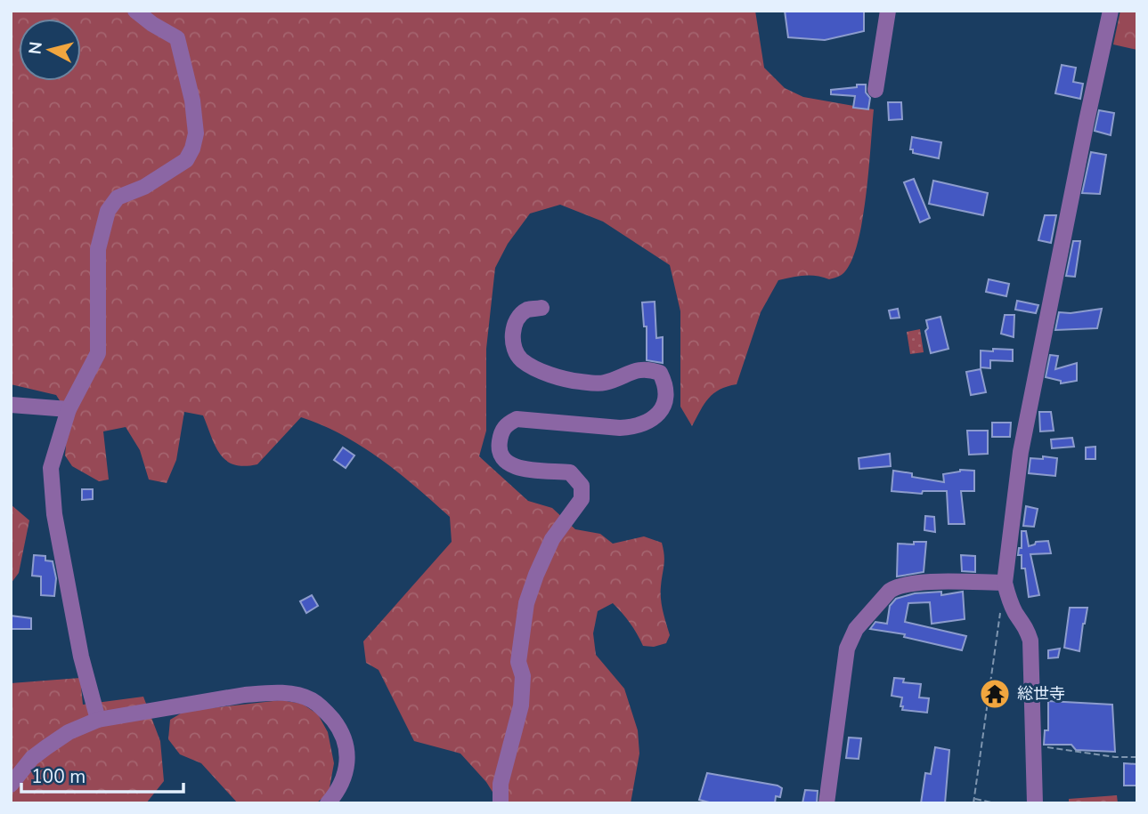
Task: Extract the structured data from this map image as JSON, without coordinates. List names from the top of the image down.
{
  "places": {
    "temple": ["総世寺"]
  },
  "scale_bar": "100 m",
  "north": "left"
}
